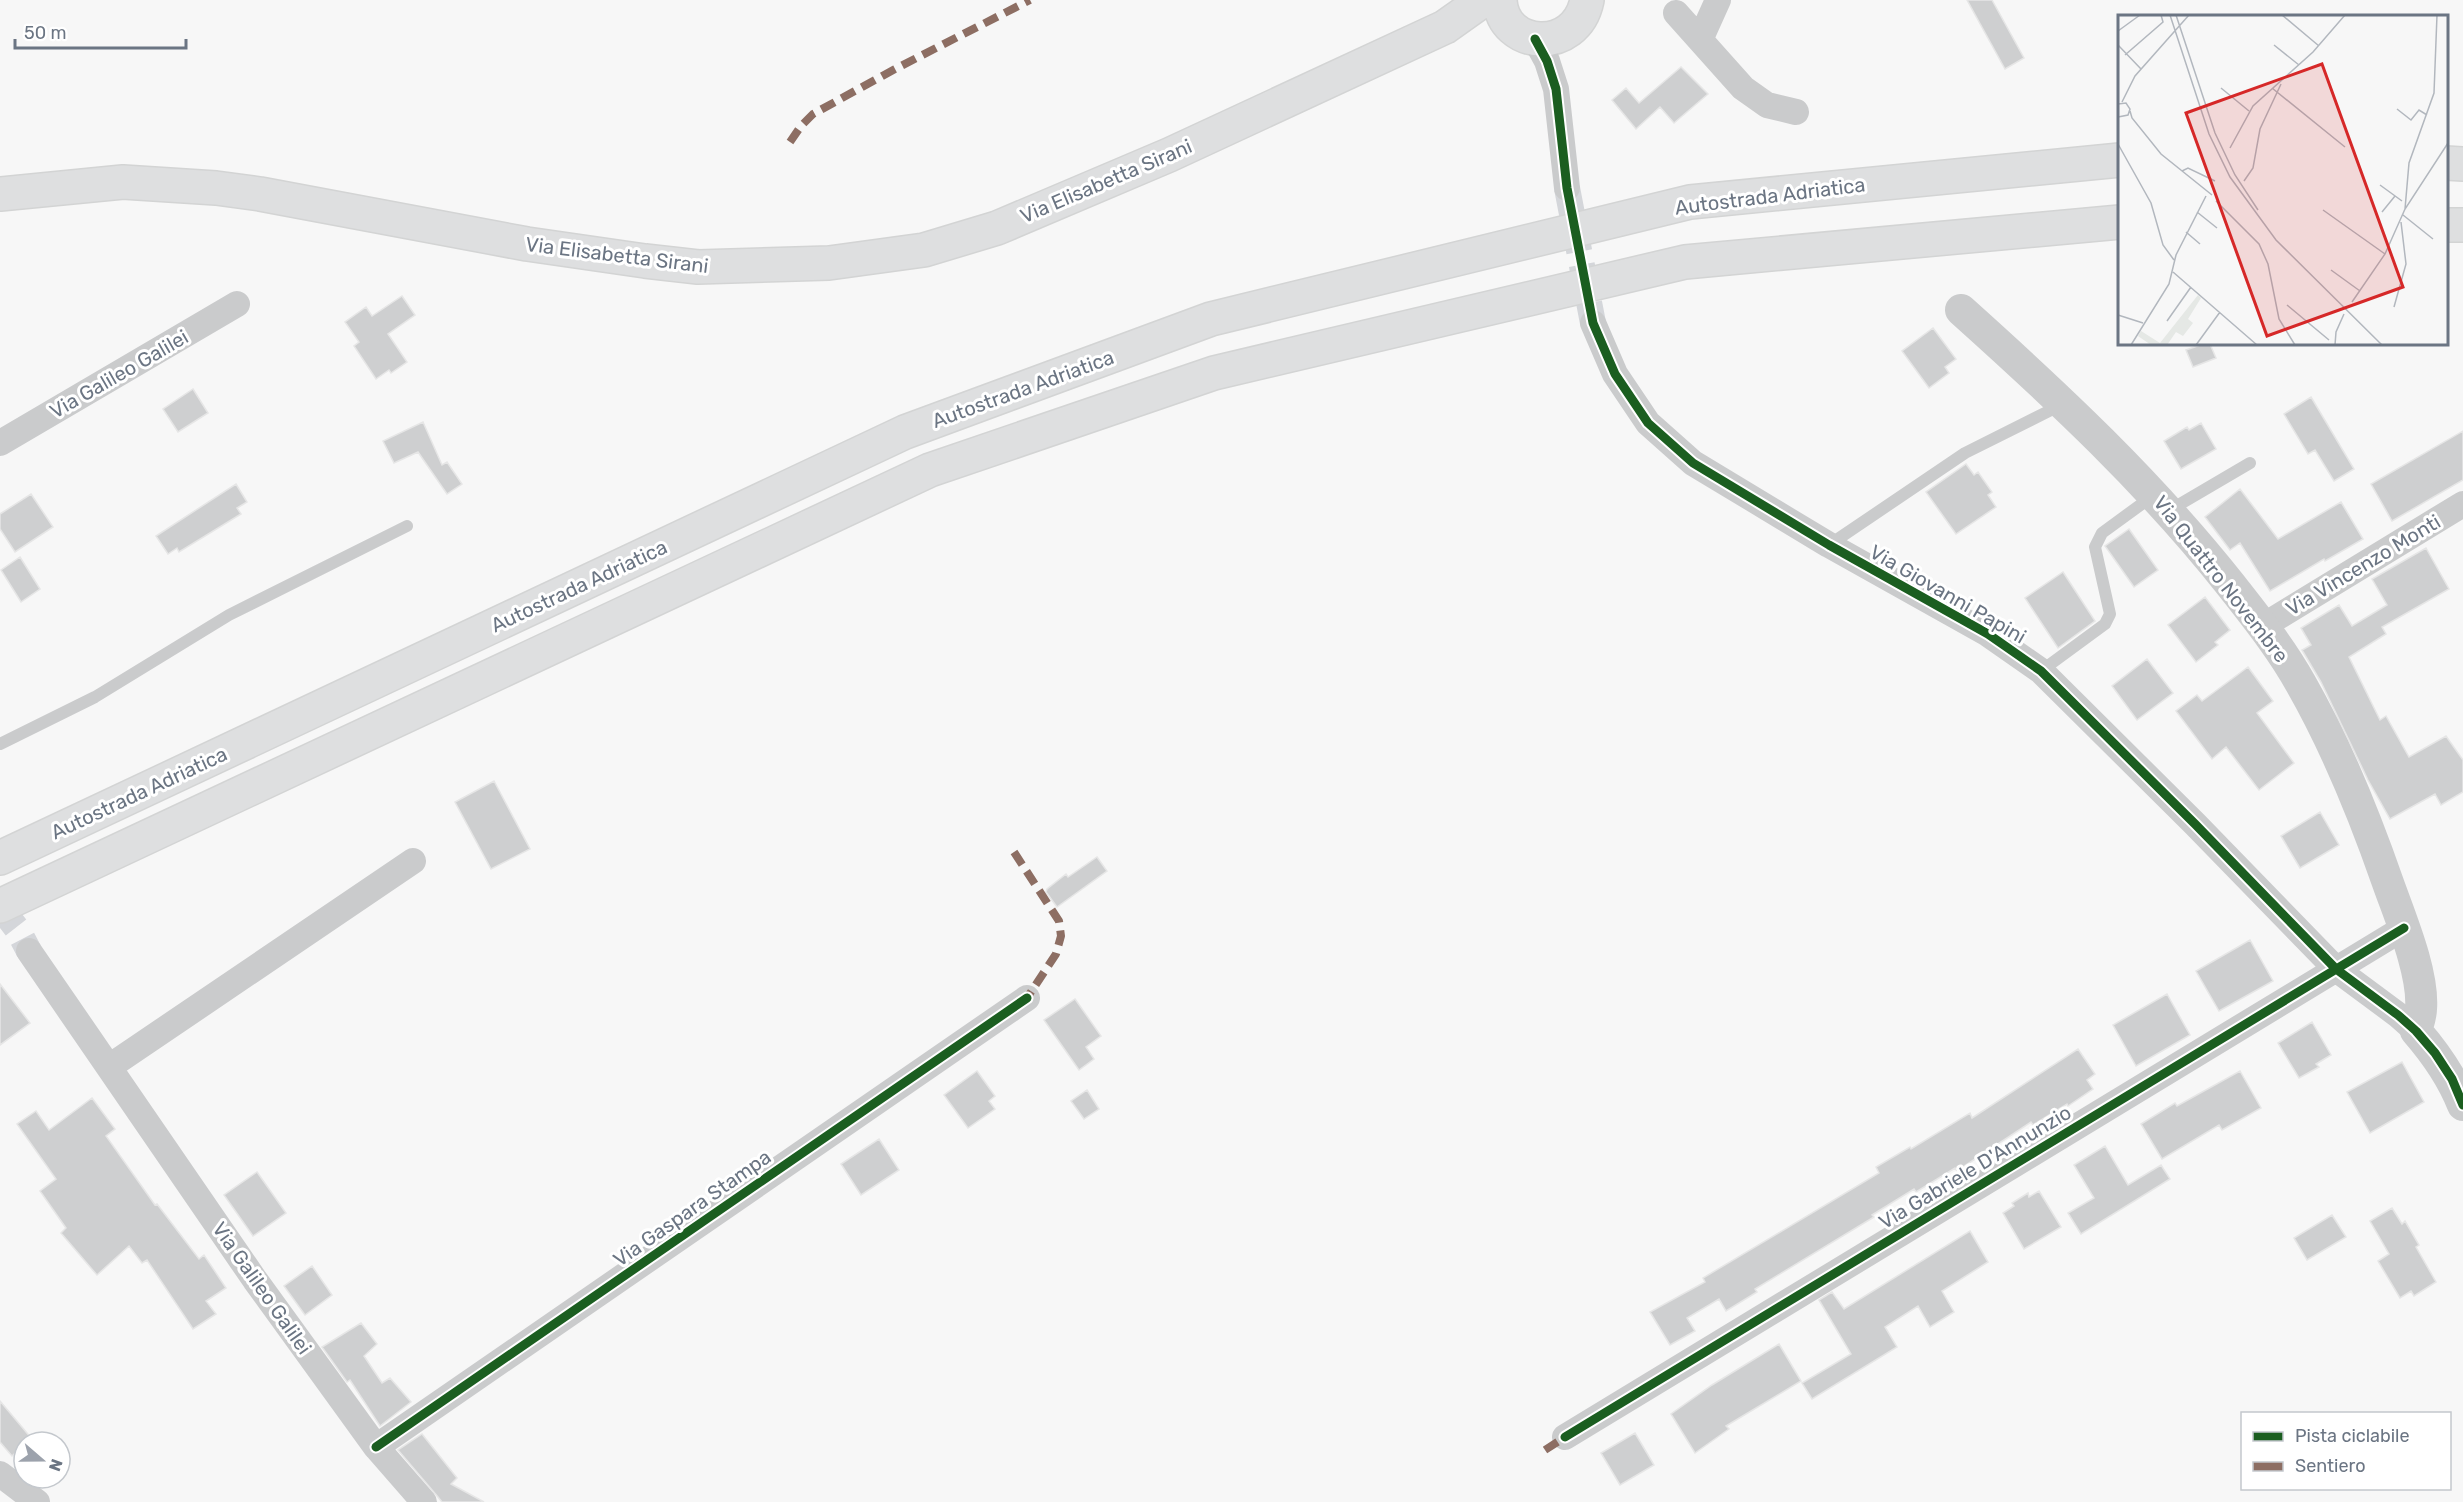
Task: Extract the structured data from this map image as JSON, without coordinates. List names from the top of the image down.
{
  "streets": {
    "main road": ["Via Elisabetta Sirani", "Autostrada Adriatica"],
    "street": [
      "Via Galileo Galilei",
      "Via Vincenzo Monti",
      "Via Quattro Novembre",
      "Via Giovanni Papini",
      "Via Gabriele D'Annunzio",
      "Via Gaspara Stampa"
    ]
  },
  "crossings": [
    ["Via Galileo Galilei", "Via Gaspara Stampa"],
    ["Via Vincenzo Monti", "Via Quattro Novembre"],
    ["Via Quattro Novembre", "Via Giovanni Papini"],
    ["Via Quattro Novembre", "Via Gabriele D'Annunzio"],
    ["Via Giovanni Papini", "Via Gabriele D'Annunzio"]
  ],
  "legend": ["Pista ciclabile", "Sentiero"],
  "scale_bar": "50 m",
  "north": "right"
}
